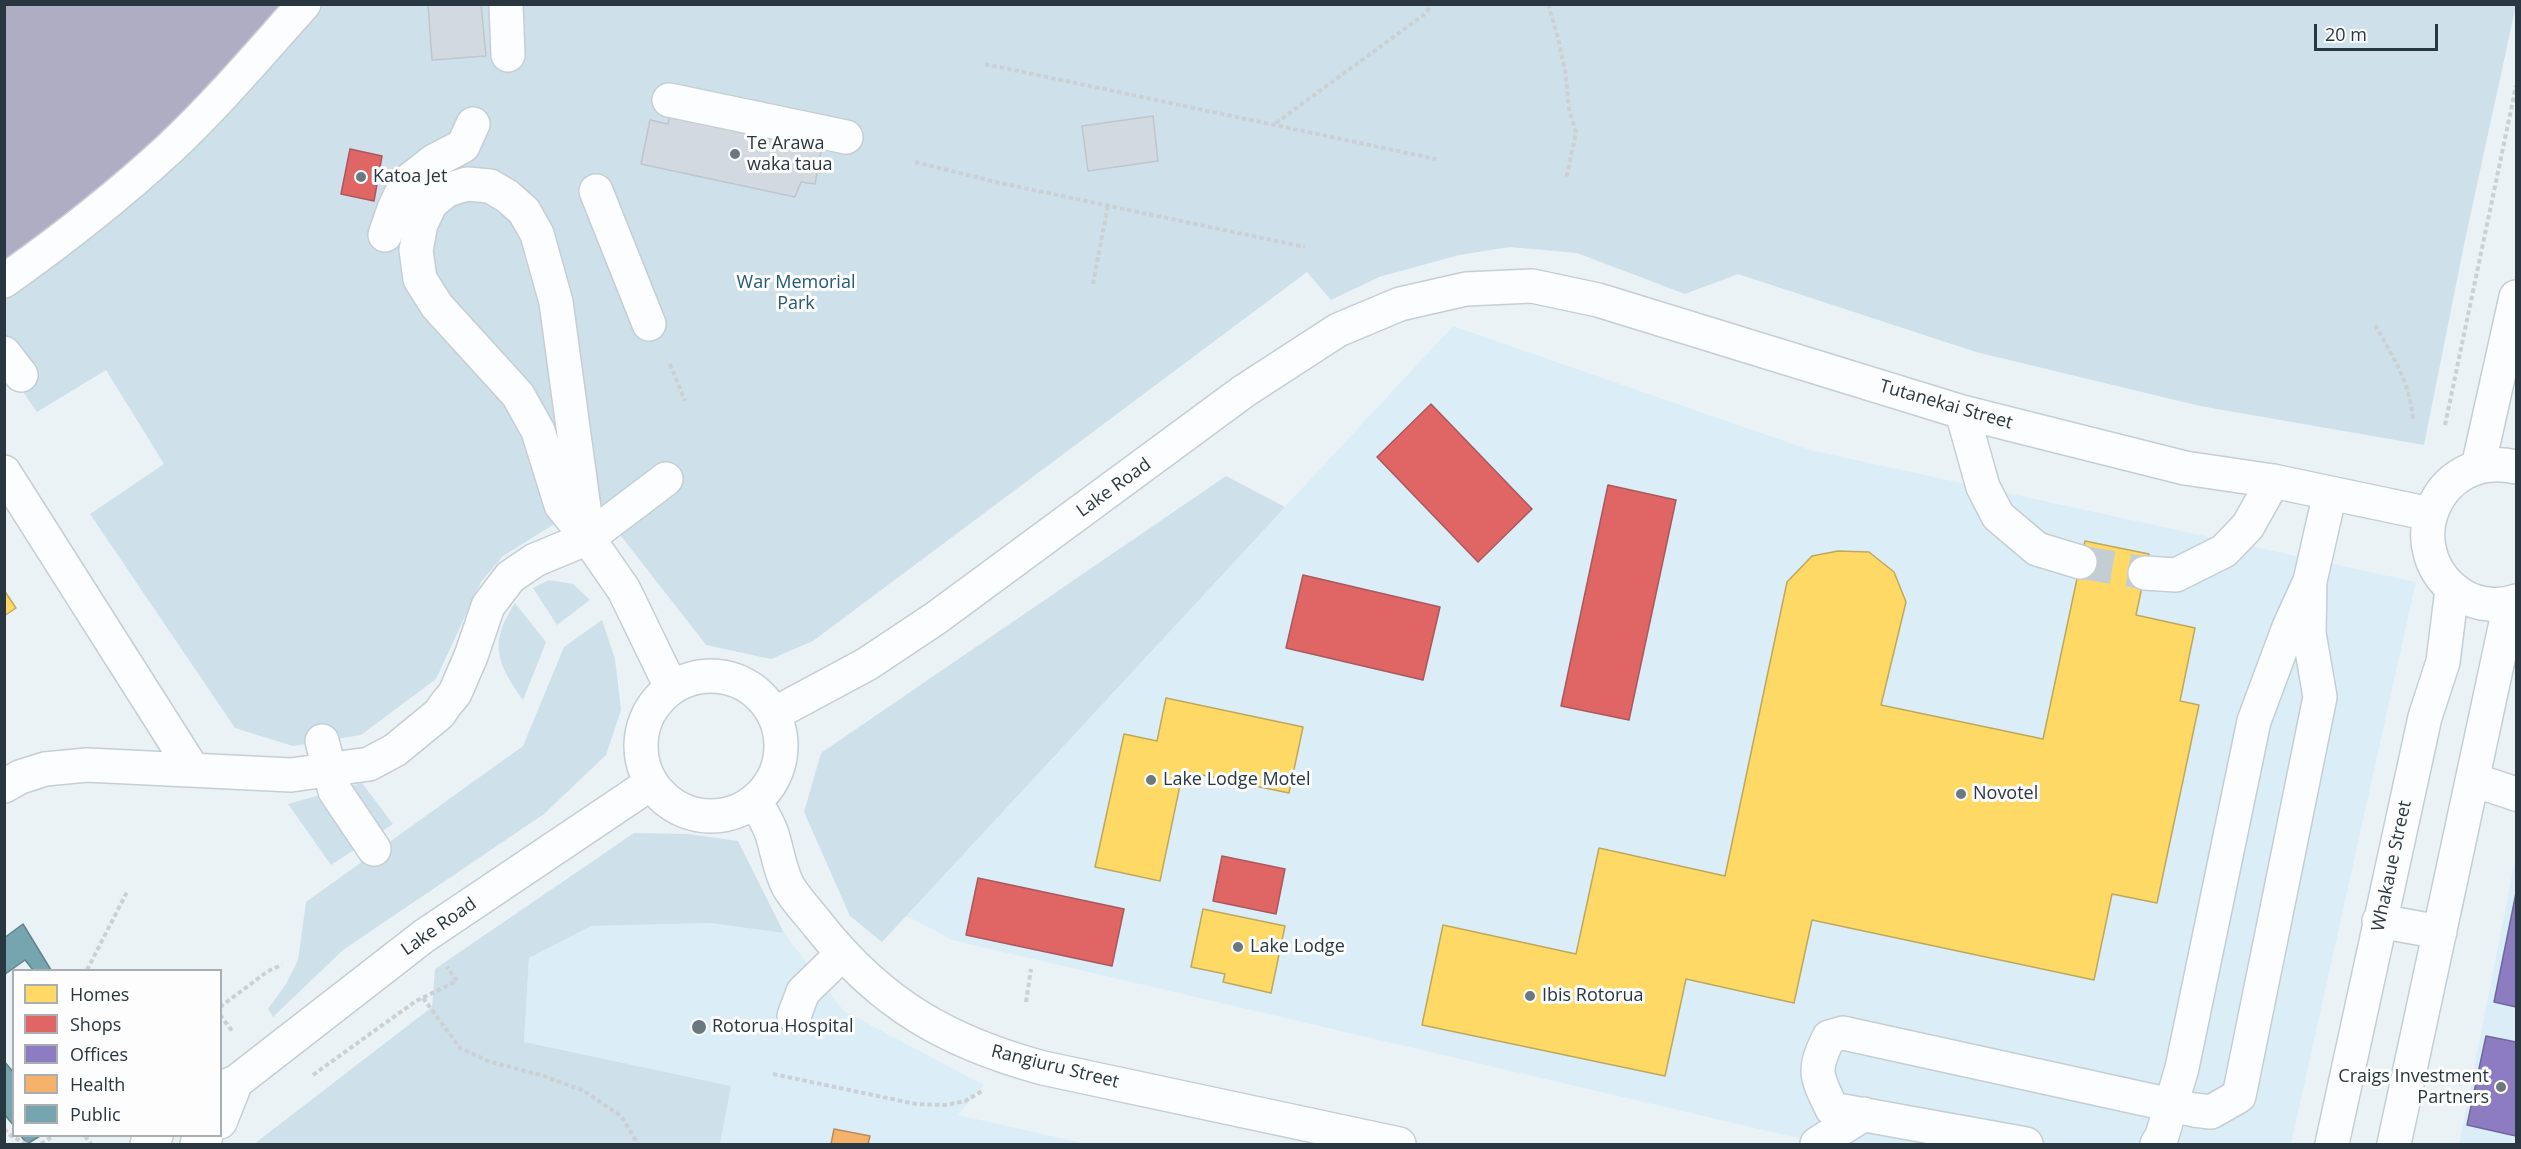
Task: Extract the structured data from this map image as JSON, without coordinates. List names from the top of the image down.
{
  "streets": {
    "street": [
      "Tutanekai Street",
      "Lake Road",
      "Whakaue Street",
      "Rangiuru Street"
    ]
  },
  "crossings": [
    ["Tutanekai Street", "Lake Road"],
    ["Lake Road", "Rangiuru Street"]
  ],
  "parks": ["War Memorial Park"],
  "places": [
    "Te Arawa waka taua",
    "Katoa Jet",
    "Lake Lodge Motel",
    "Novotel",
    "Lake Lodge",
    "Ibis Rotorua",
    "Rotorua Hospital",
    "Craigs Investment Partners"
  ],
  "legend": [
    "Homes",
    "Shops",
    "Offices",
    "Health",
    "Public"
  ],
  "scale_bar": "20 m"
}
